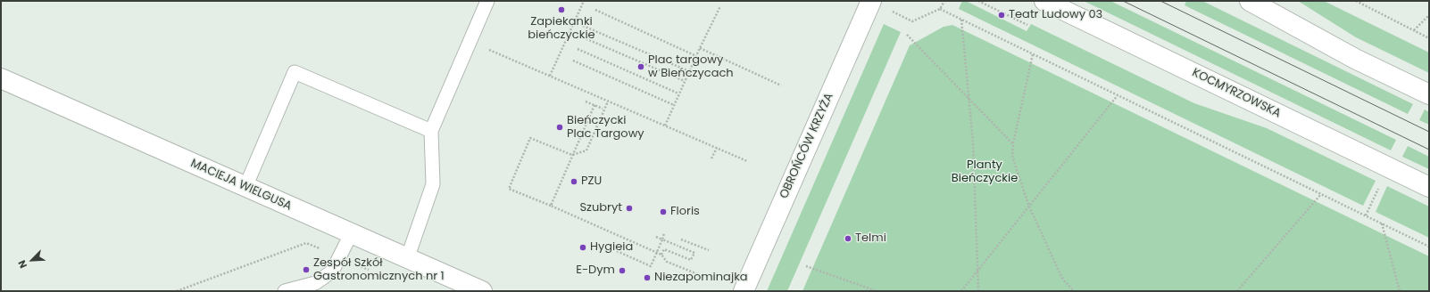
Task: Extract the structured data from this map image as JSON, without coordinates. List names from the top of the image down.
{
  "streets": {
    "street": ["KOCMYRZOWSKA", "OBROŃCÓW KRZYŻA", "MACIEJA WIELGUSA"]
  },
  "parks": ["Planty Bieńczyckie"],
  "places": [
    "Zapiekanki bieńczyckie",
    "Teatr Ludowy 03",
    "Plac targowy w Bieńczycach",
    "Bieńczycki Plac Targowy",
    "PZU",
    "Szubryt",
    "Floris",
    "Telmi",
    "Hygieia",
    "Zespół Szkół Gastronomicznych nr 1",
    "E-Dym",
    "Niezapominajka"
  ],
  "north": "bottom left"
}
